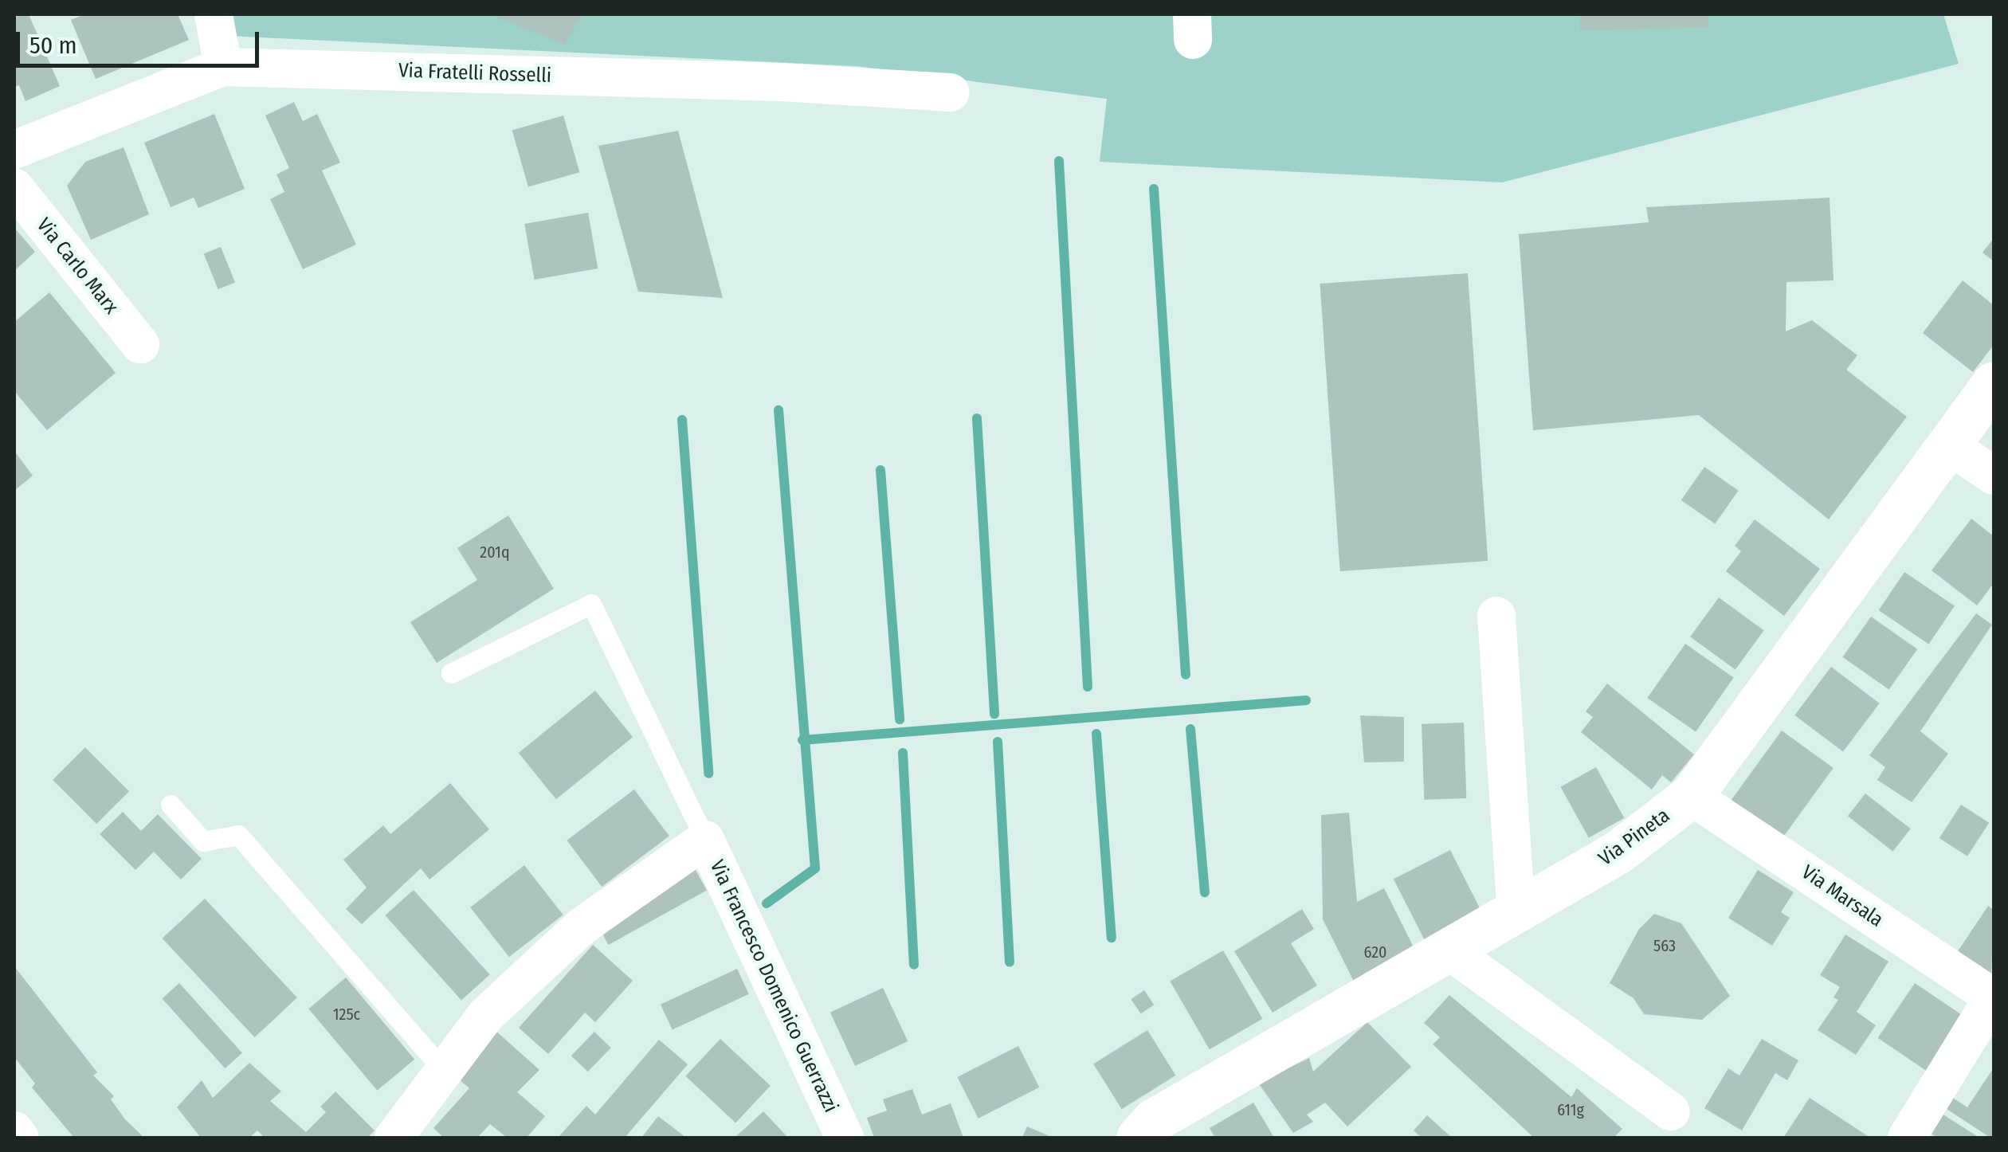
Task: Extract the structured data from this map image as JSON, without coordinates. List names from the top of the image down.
{
  "streets": {
    "street": [
      "Via Fratelli Rosselli",
      "Via Carlo Marx",
      "Via Pineta",
      "Via Marsala",
      "Via Francesco Domenico Guerrazzi"
    ]
  },
  "crossings": [
    ["Via Pineta", "Via Marsala"]
  ],
  "house_numbers": [
    "201q",
    "563",
    "620",
    "125c",
    "611g"
  ],
  "scale_bar": "50 m"
}
